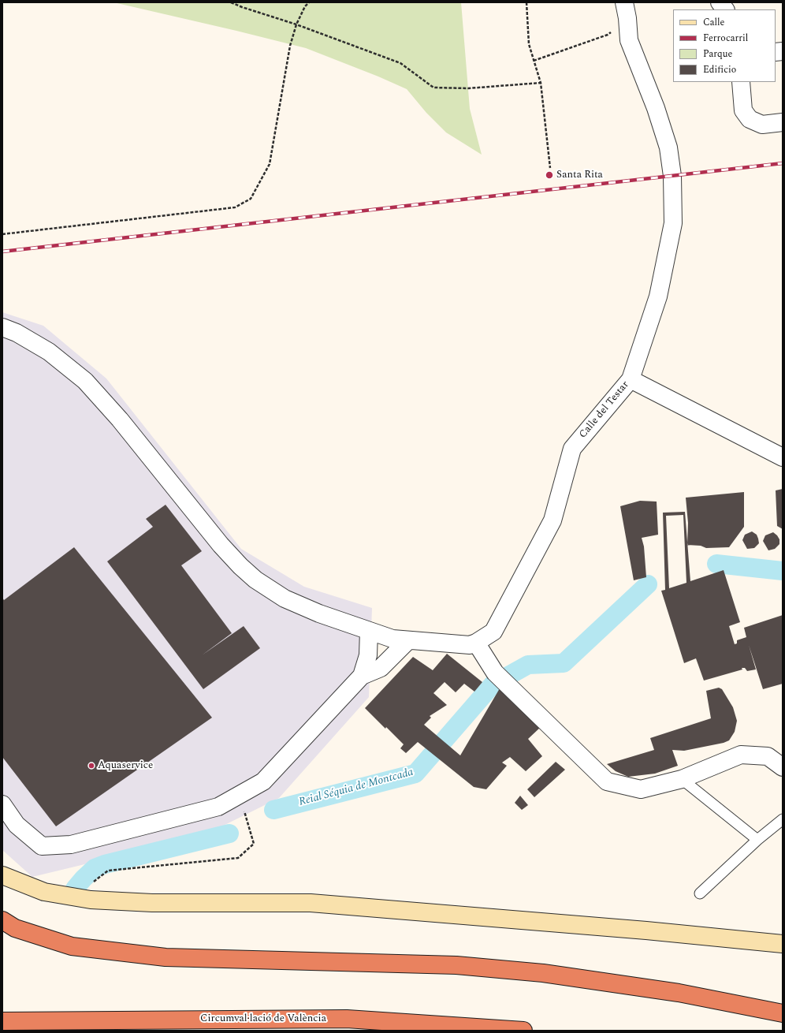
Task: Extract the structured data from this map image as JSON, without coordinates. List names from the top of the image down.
{
  "streets": {
    "highway": ["Circumval·lació de València"],
    "street": ["Calle del Testar"]
  },
  "water": ["Reial Séquia de Montcada"],
  "places": ["Santa Rita", "Aquaservice"],
  "legend": [
    "Calle",
    "Ferrocarril",
    "Parque",
    "Edificio"
  ]
}
